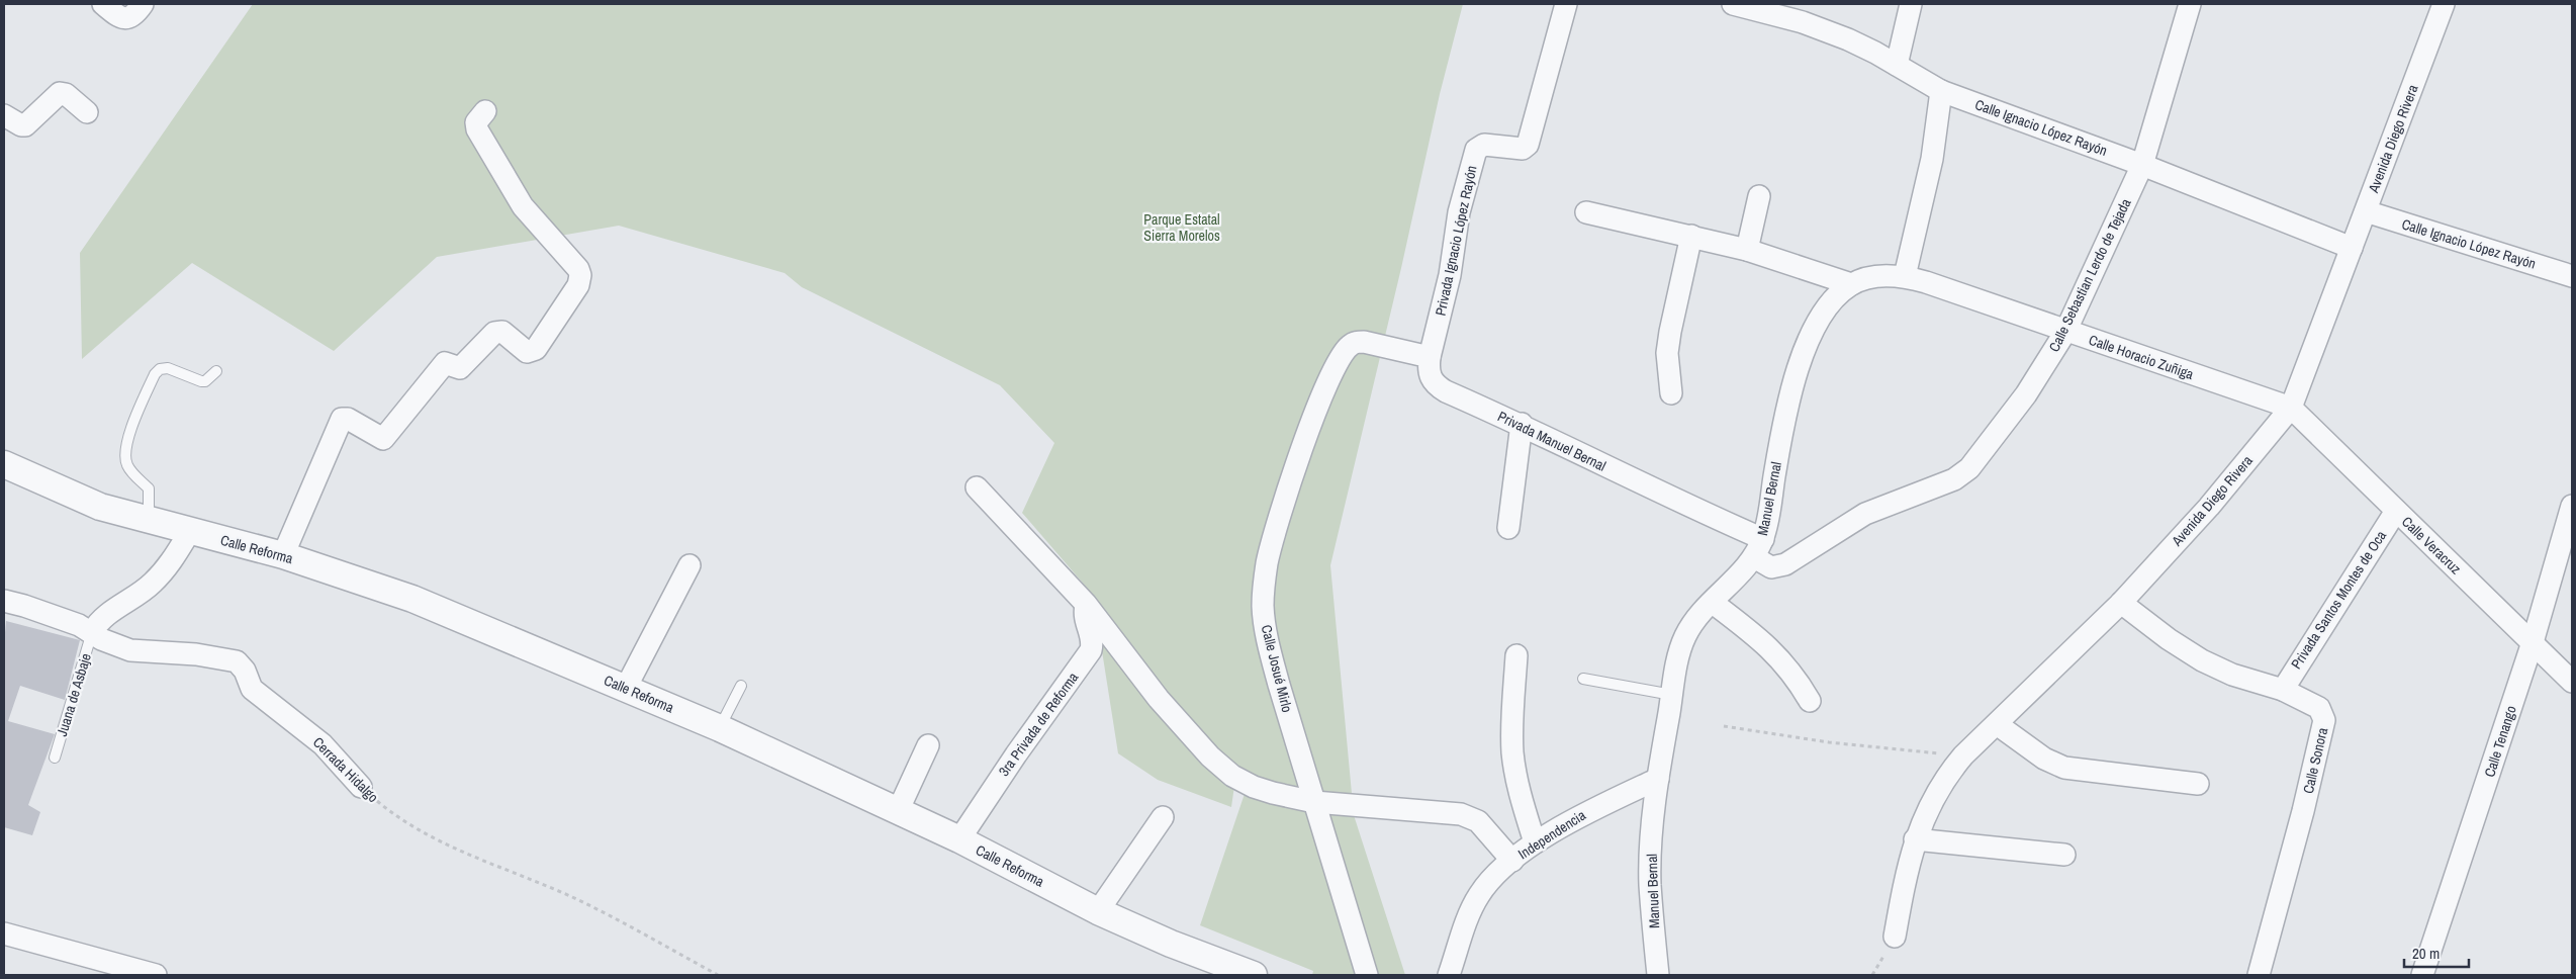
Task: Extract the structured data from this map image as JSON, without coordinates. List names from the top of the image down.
{
  "streets": {
    "street": [
      "Calle Ignacio López Rayón",
      "Avenida Diego Rivera",
      "Privada Ignacio López Rayón",
      "Calle Sebastian Lerdo de Tejada",
      "Calle Horacio Zuñiga",
      "Privada Manuel Bernal",
      "Manuel Bernal",
      "Calle Veracruz",
      "Calle Reforma",
      "Privada Santos Montes de Oca",
      "Calle Josué Mirlo",
      "3ra Privada de Reforma",
      "Calle Tenango",
      "Calle Sonora",
      "Cerrada Hidalgo",
      "Independencia"
    ],
    "lane": ["Juana de Asbaje"]
  },
  "crossings": [
    ["Calle Ignacio López Rayón", "Avenida Diego Rivera"],
    ["Calle Ignacio López Rayón", "Calle Sebastian Lerdo de Tejada"],
    ["Avenida Diego Rivera", "Calle Horacio Zuñiga"],
    ["Avenida Diego Rivera", "Calle Veracruz"],
    ["Avenida Diego Rivera", "Calle Sonora"],
    ["Privada Ignacio López Rayón", "Privada Manuel Bernal"],
    ["Privada Ignacio López Rayón", "Calle Josué Mirlo"],
    ["Calle Sebastian Lerdo de Tejada", "Calle Horacio Zuñiga"],
    ["Calle Sebastian Lerdo de Tejada", "Privada Manuel Bernal"],
    ["Calle Sebastian Lerdo de Tejada", "Manuel Bernal"],
    ["Calle Horacio Zuñiga", "Manuel Bernal"],
    ["Calle Horacio Zuñiga", "Calle Veracruz"],
    ["Privada Manuel Bernal", "Manuel Bernal"],
    ["Privada Manuel Bernal", "Calle Josué Mirlo"],
    ["Manuel Bernal", "Independencia"],
    ["Calle Veracruz", "Privada Santos Montes de Oca"],
    ["Calle Veracruz", "Calle Tenango"],
    ["Calle Reforma", "3ra Privada de Reforma"],
    ["Privada Santos Montes de Oca", "Calle Sonora"],
    ["Juana de Asbaje", "Cerrada Hidalgo"]
  ],
  "parks": ["Parque Estatal Sierra Morelos"],
  "scale_bar": "20 m"
}
